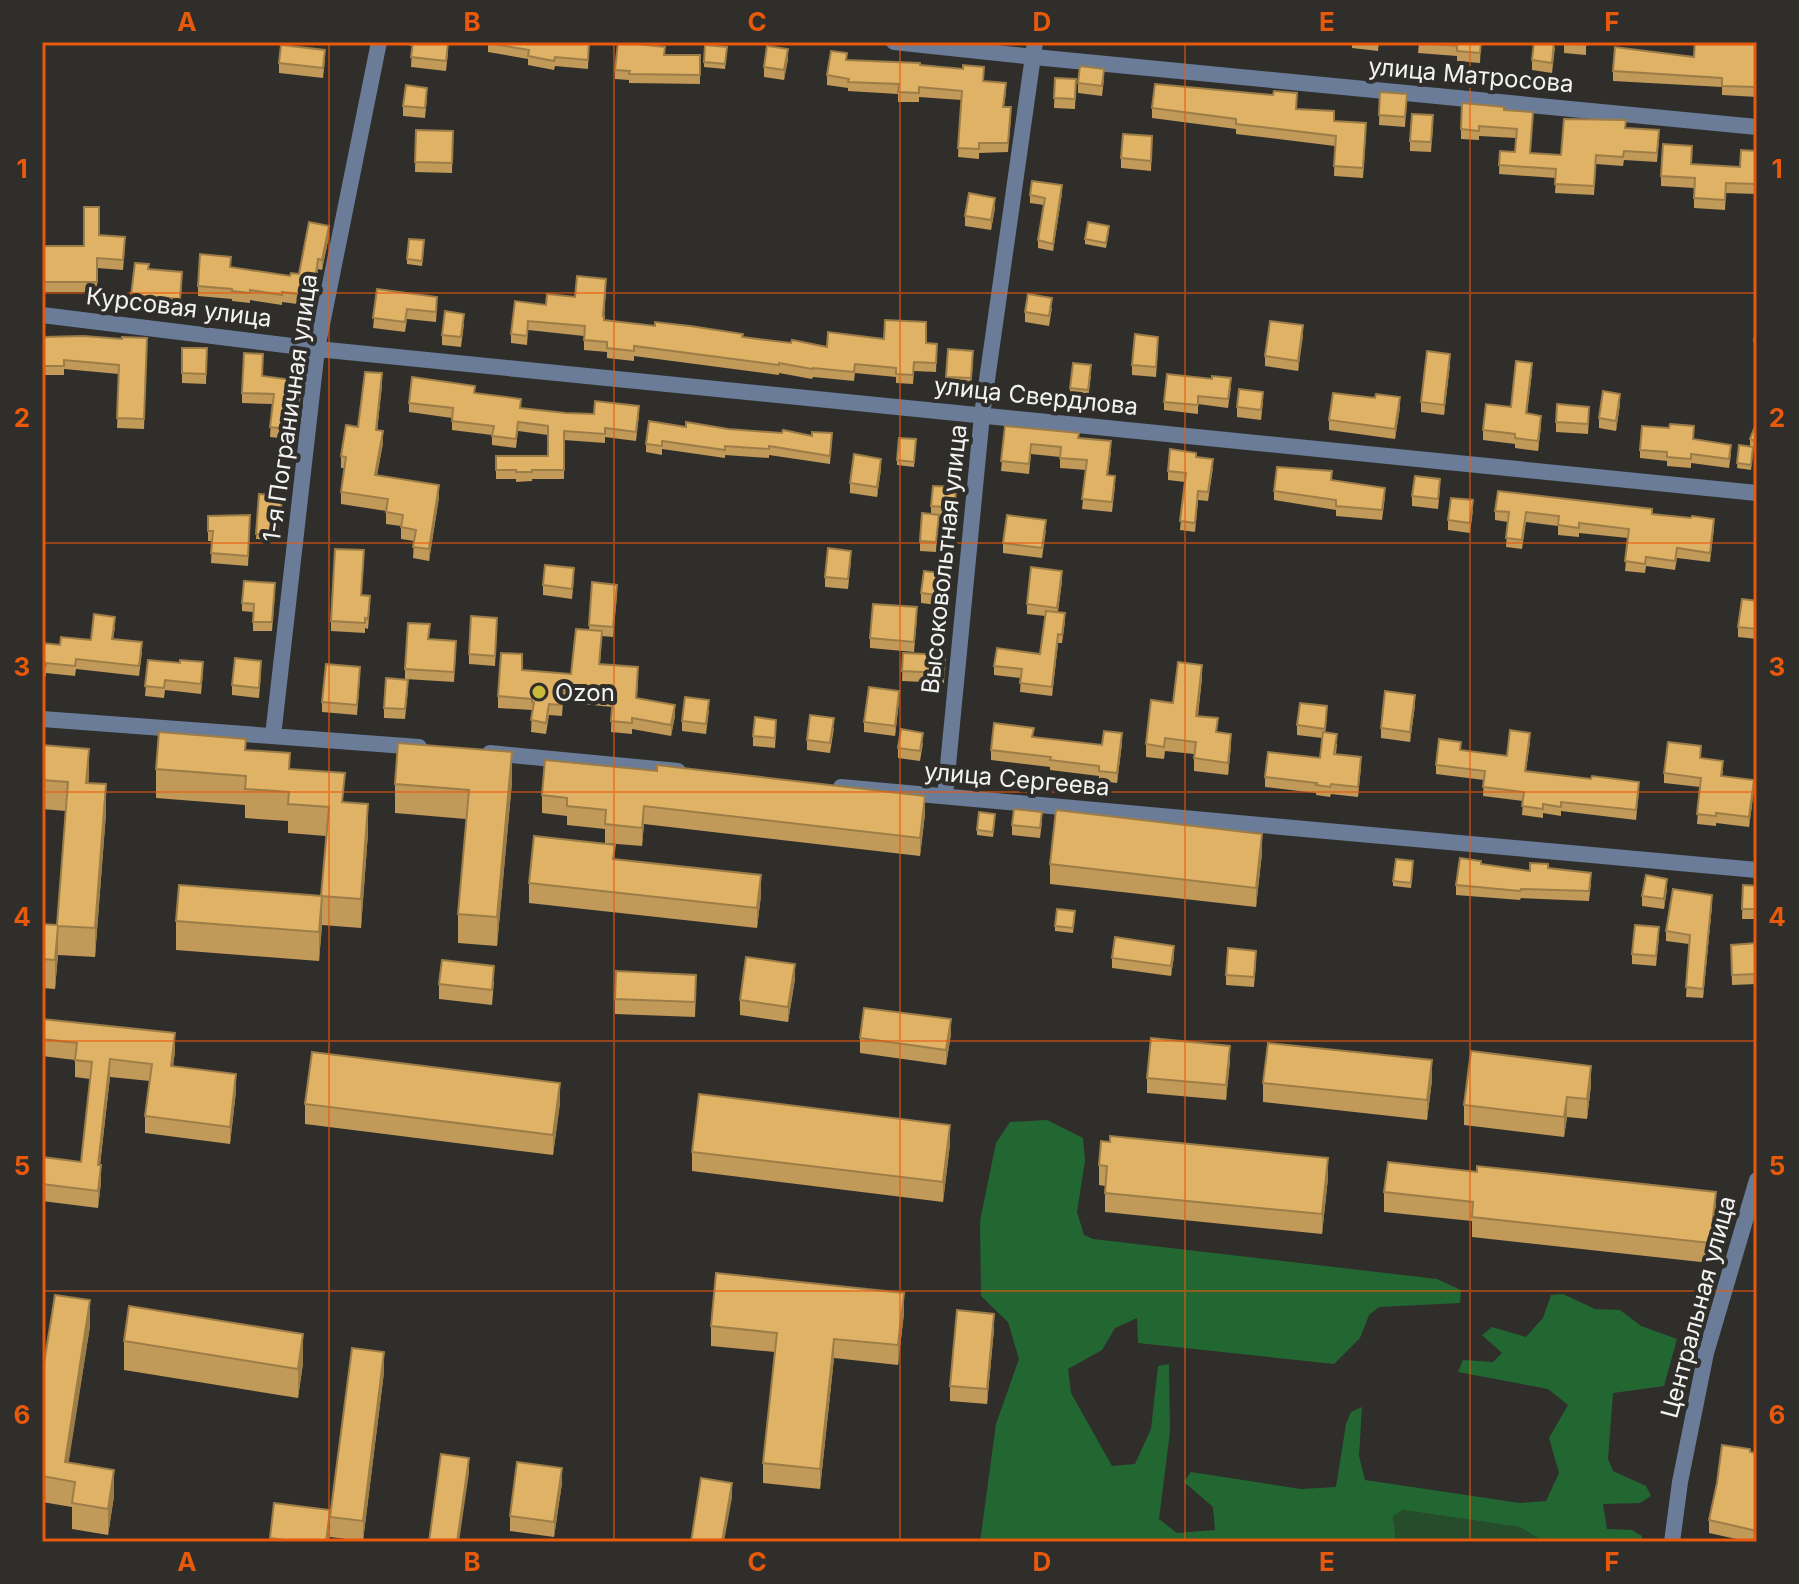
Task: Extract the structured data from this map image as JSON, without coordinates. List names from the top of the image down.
{
  "streets": {
    "street": [
      "улица Матросова",
      "Курсовая улица",
      "улица Свердлова",
      "1-я Пограничная улица",
      "Высоковольтная улица",
      "улица Сергеева",
      "Центральная улица"
    ]
  },
  "crossings": [
    ["улица Матросова", "Высоковольтная улица"],
    ["Курсовая улица", "улица Свердлова"],
    ["Курсовая улица", "1-я Пограничная улица"],
    ["улица Свердлова", "1-я Пограничная улица"],
    ["улица Свердлова", "Высоковольтная улица"],
    ["Высоковольтная улица", "улица Сергеева"]
  ],
  "places": ["Ozon"],
  "grid": {
    "columns": [
      "A",
      "B",
      "C",
      "D",
      "E",
      "F"
    ],
    "rows": [
      "1",
      "2",
      "3",
      "4",
      "5",
      "6"
    ]
  }
}
